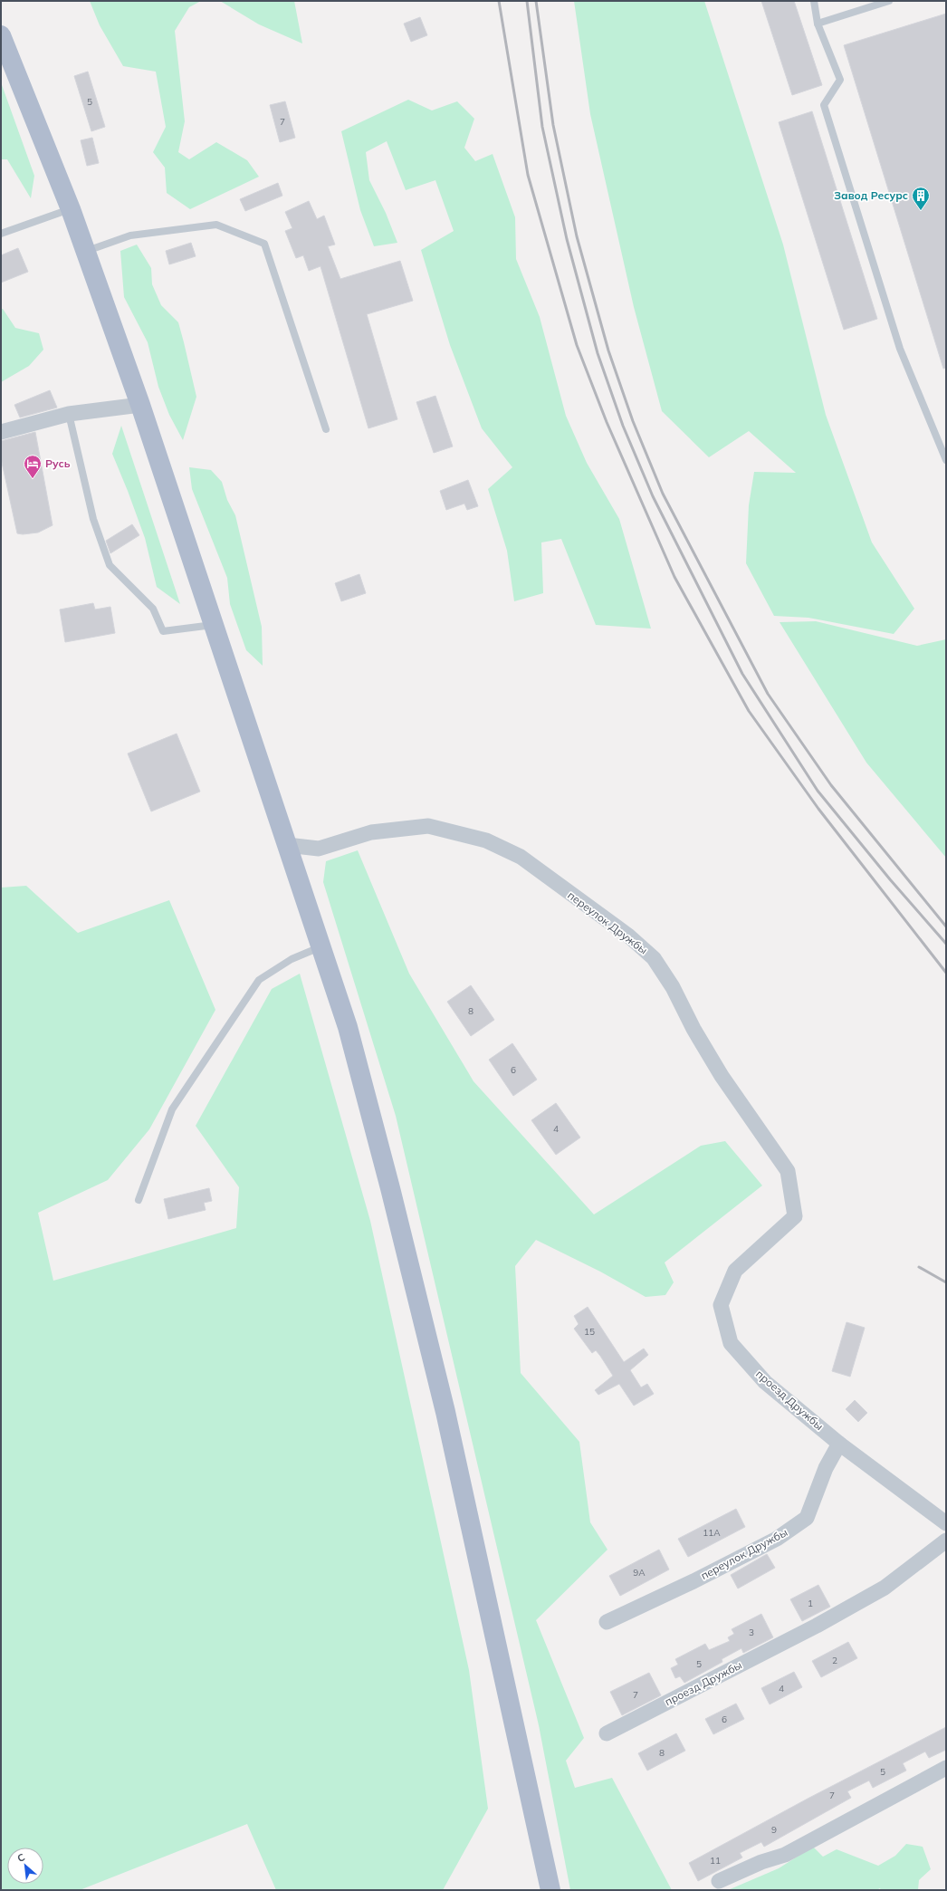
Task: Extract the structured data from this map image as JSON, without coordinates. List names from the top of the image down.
{
  "streets": {
    "street": ["переулок Дружбы", "проезд Дружбы"]
  },
  "crossings": [
    ["переулок Дружбы", "проезд Дружбы"]
  ],
  "places": {
    "building": ["Завод Ресурс"],
    "hotel": ["Русь"]
  },
  "house_numbers": [
    "5",
    "7",
    "8",
    "6",
    "4",
    "15",
    "11А",
    "9А",
    "1",
    "3",
    "2",
    "5",
    "4",
    "7",
    "6",
    "8",
    "5",
    "7",
    "9",
    "11"
  ],
  "north": "top left"
}
